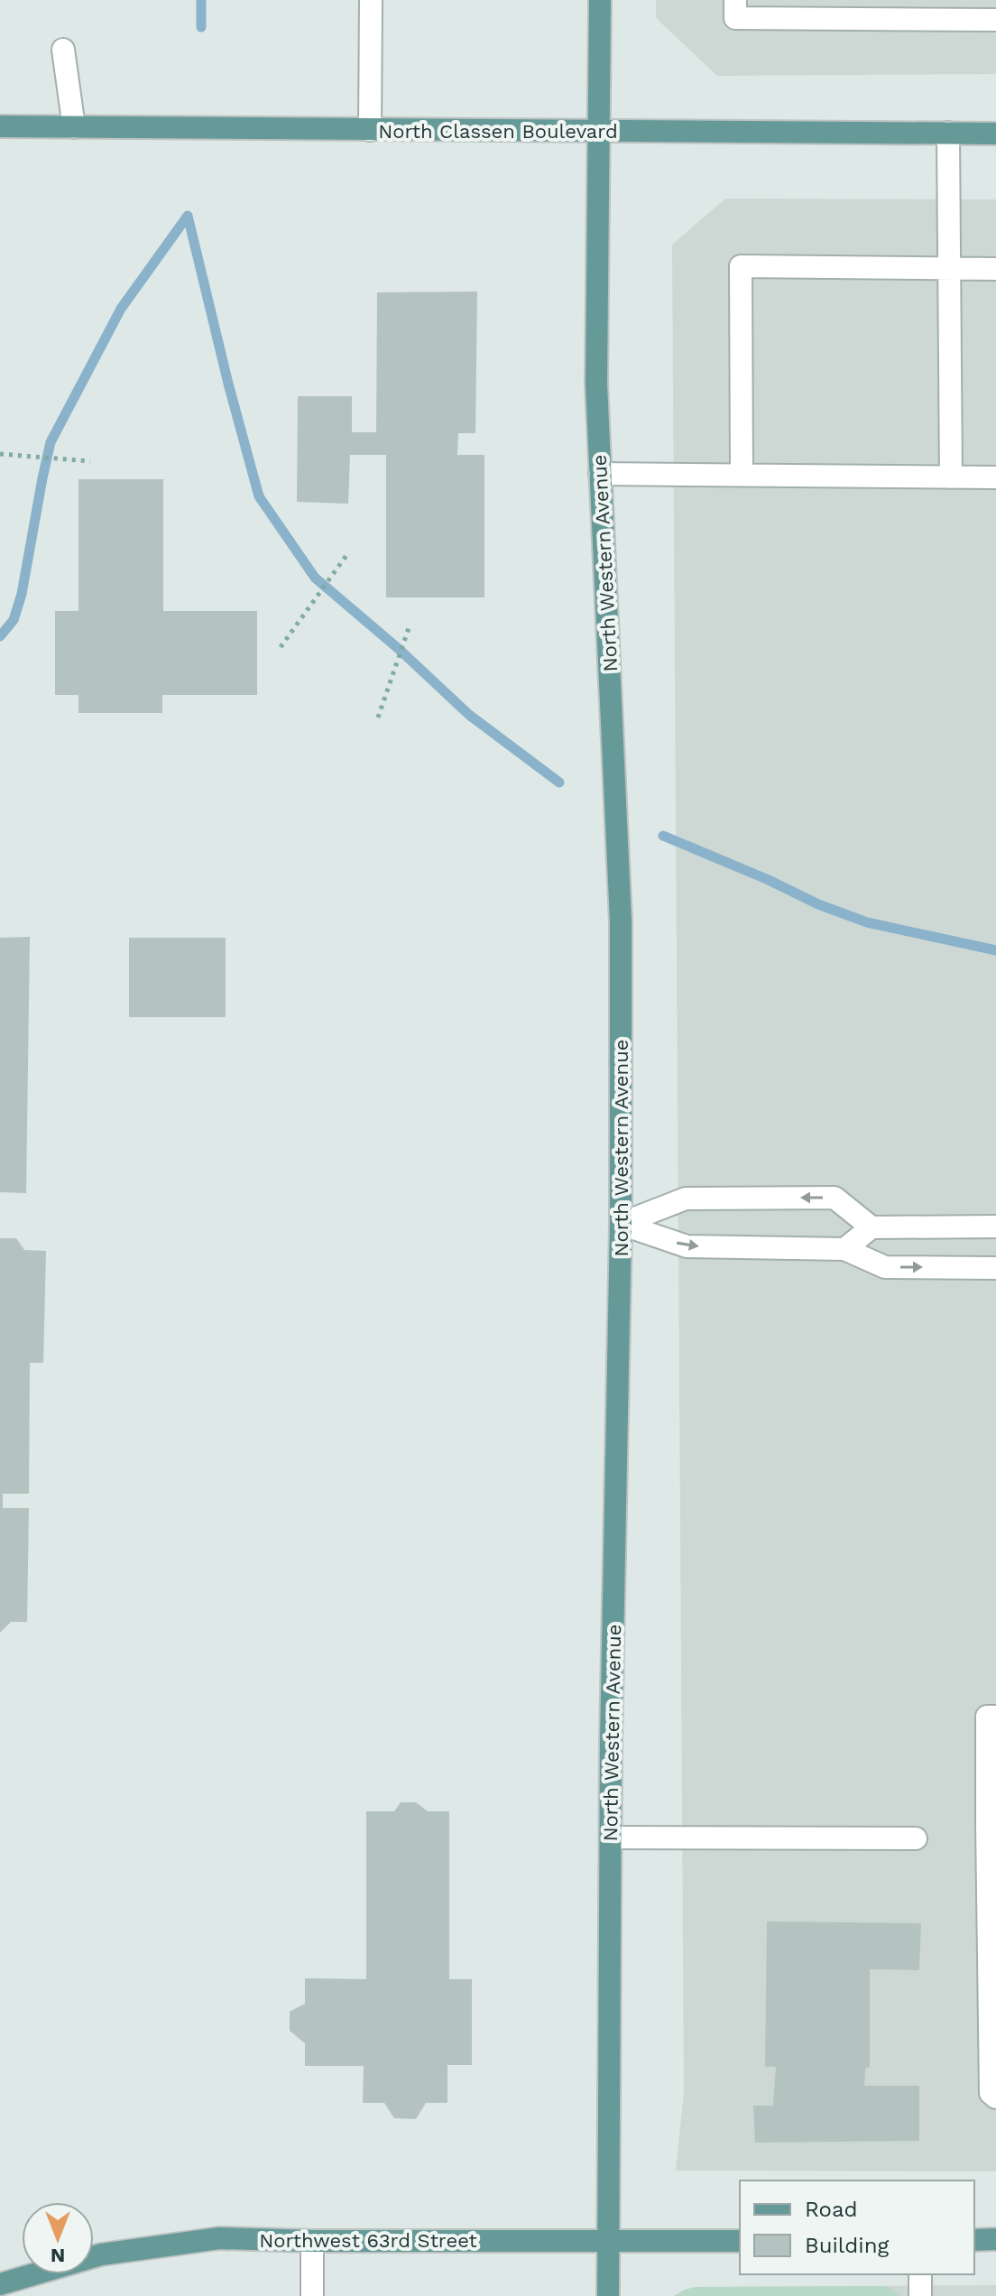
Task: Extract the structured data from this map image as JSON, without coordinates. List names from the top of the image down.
{
  "streets": {
    "main road": ["North Classen Boulevard", "North Western Avenue", "Northwest 63rd Street"]
  },
  "crossings": [
    ["North Classen Boulevard", "North Western Avenue"],
    ["North Western Avenue", "Northwest 63rd Street"]
  ],
  "legend": ["Road", "Building"],
  "north": "bottom"
}
